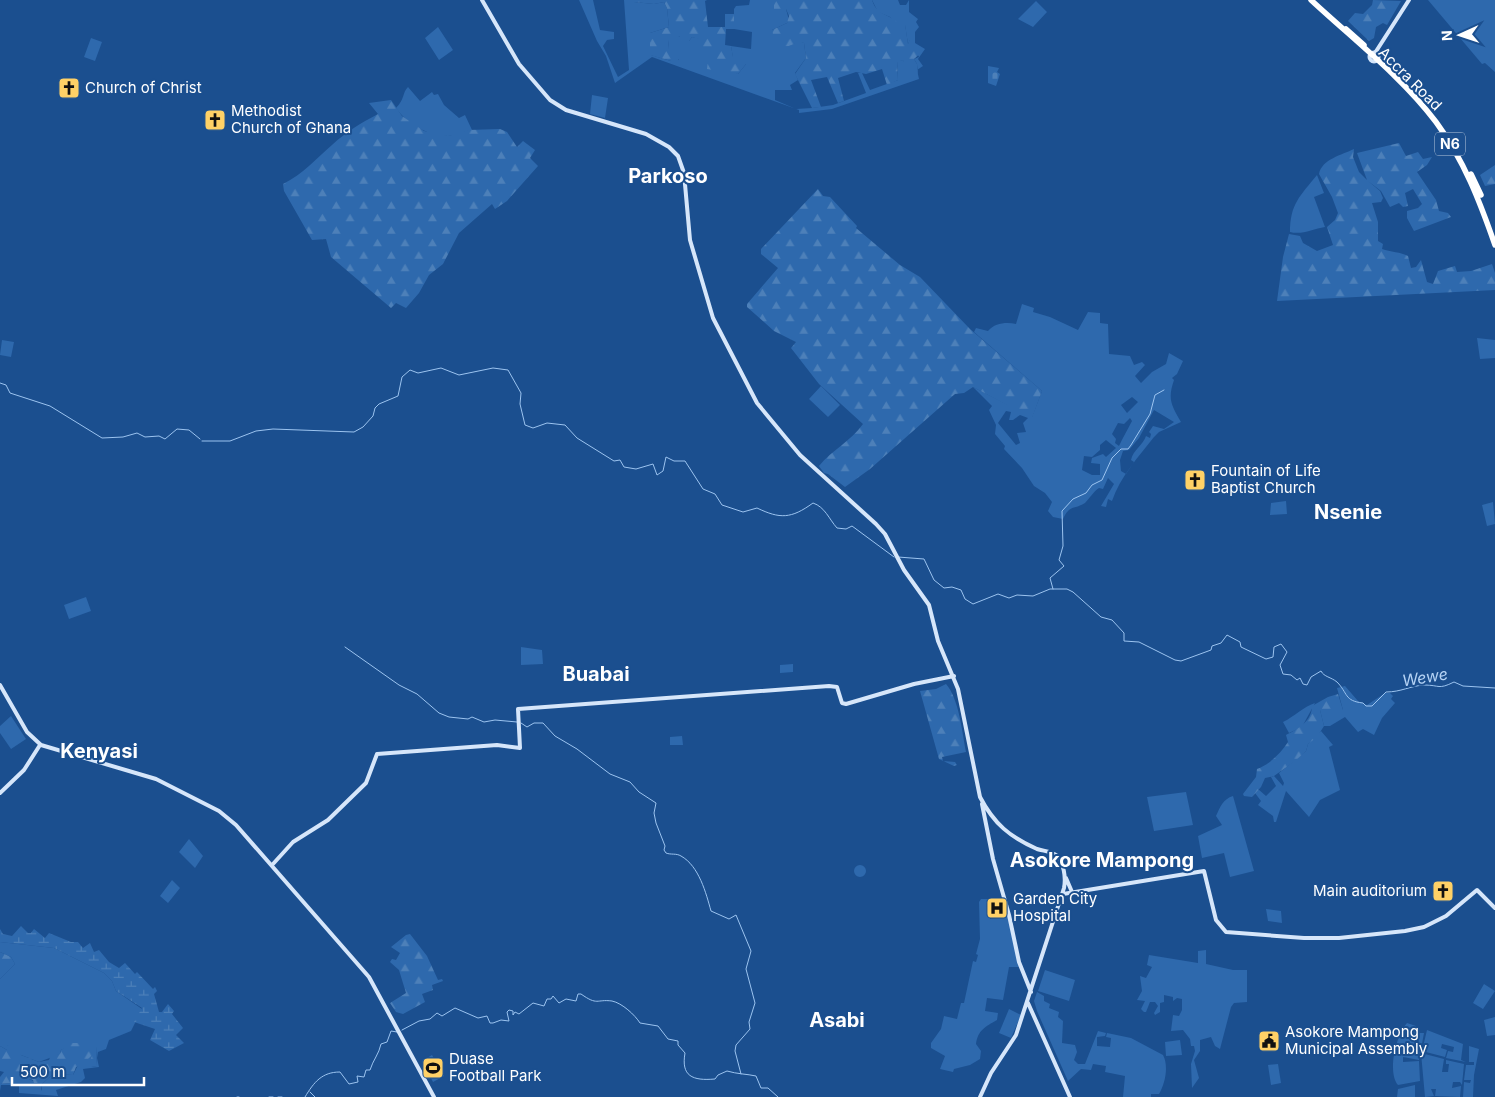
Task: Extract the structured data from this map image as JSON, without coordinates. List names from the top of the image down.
{
  "streets": {
    "highway": ["Accra Road", "N6"]
  },
  "districts": [
    "Parkoso",
    "Nsenie",
    "Buabai",
    "Kenyasi",
    "Asokore Mampong",
    "Asabi"
  ],
  "water": ["Wewe"],
  "places": {
    "church": [
      "Church of Christ",
      "Methodist Church of Ghana",
      "Fountain of Life Baptist Church",
      "Main auditorium"
    ],
    "hospital": ["Garden City Hospital"],
    "public building": ["Asokore Mampong Municipal Assembly"],
    "sports": ["Duase Football Park"]
  },
  "scale_bar": "500 m",
  "north": "left"
}
